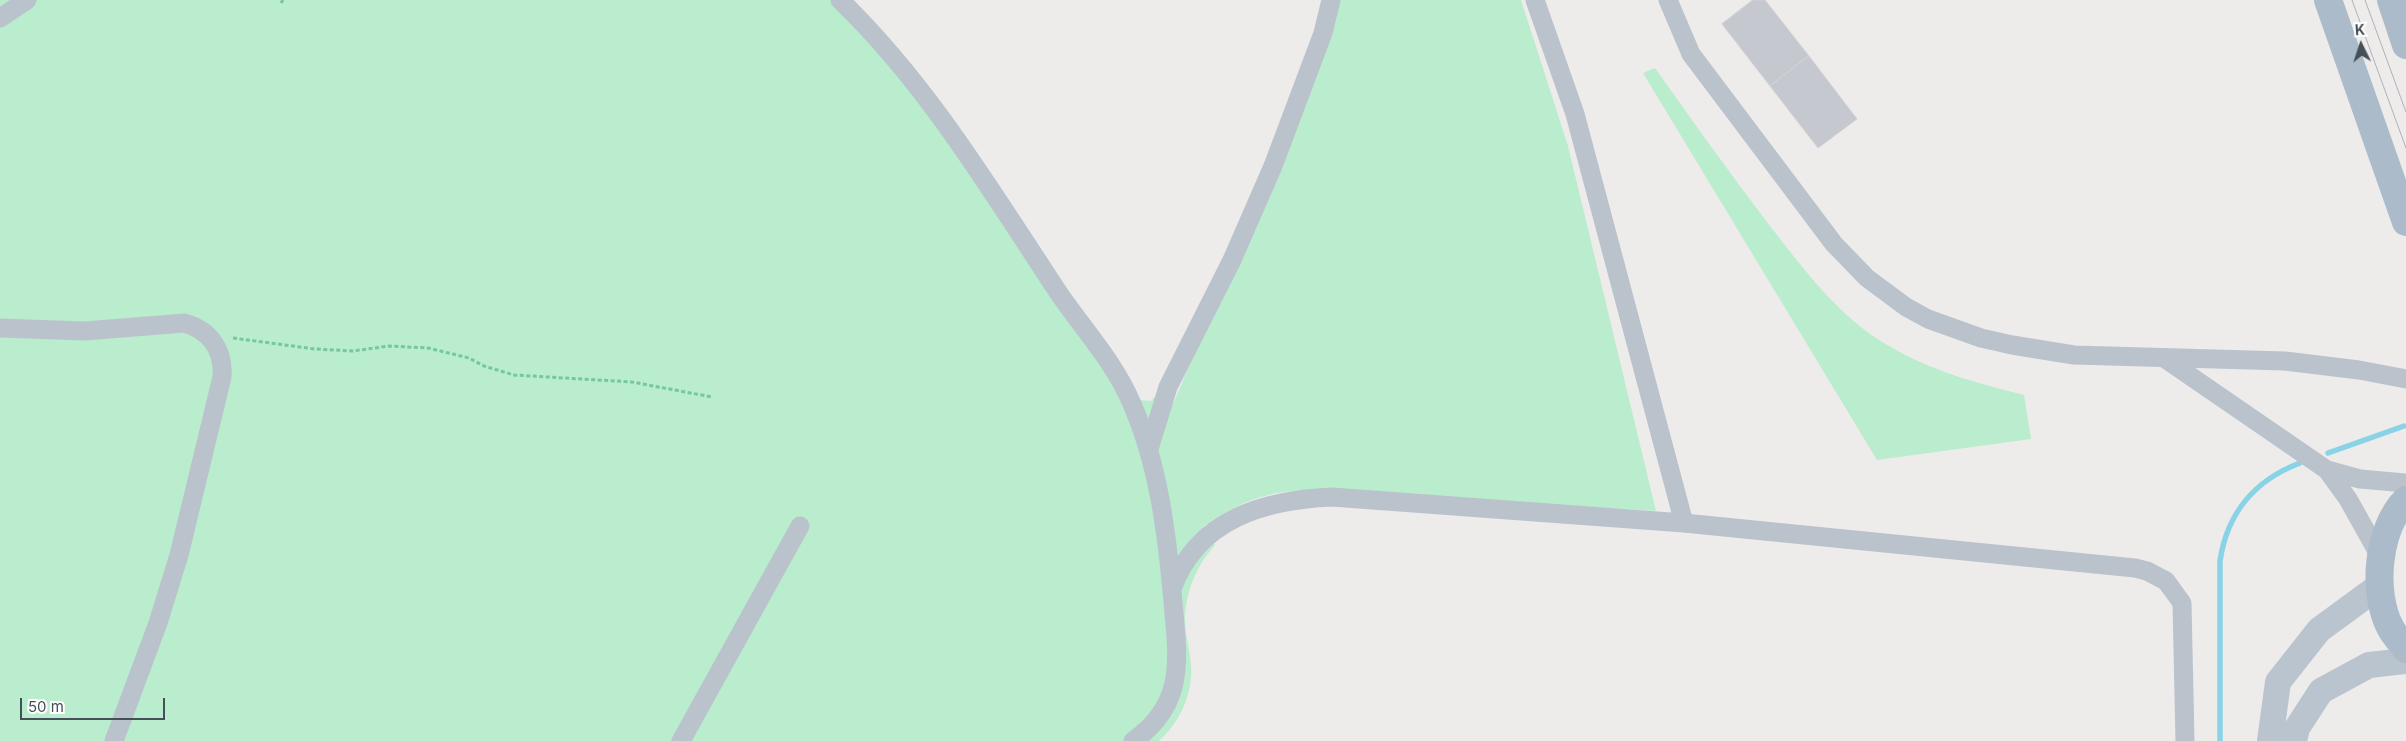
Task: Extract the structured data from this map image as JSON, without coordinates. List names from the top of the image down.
{
  "scale_bar": "50 m",
  "north": "top"
}
